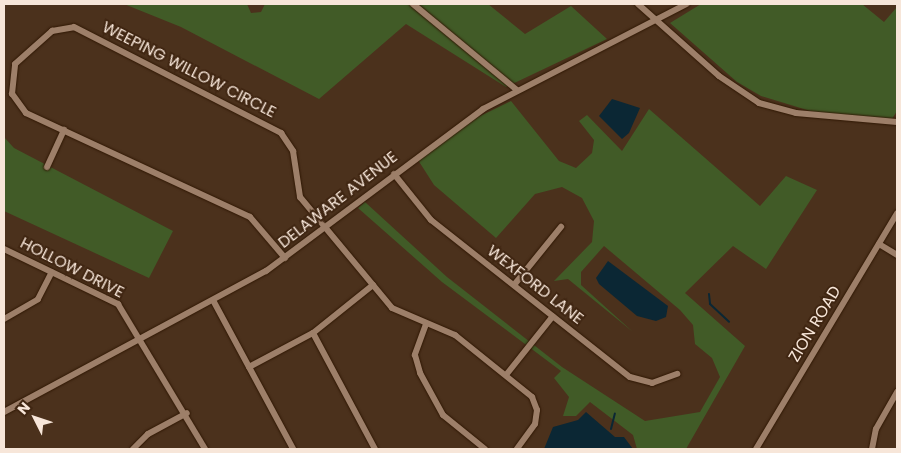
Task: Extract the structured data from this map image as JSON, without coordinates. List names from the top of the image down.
{
  "streets": {
    "street": [
      "WEEPING WILLOW CIRCLE",
      "DELAWARE AVENUE",
      "HOLLOW DRIVE",
      "WEXFORD LANE",
      "ZION ROAD"
    ]
  },
  "crossings": [
    ["WEEPING WILLOW CIRCLE", "DELAWARE AVENUE"],
    ["DELAWARE AVENUE", "HOLLOW DRIVE"],
    ["DELAWARE AVENUE", "WEXFORD LANE"]
  ],
  "north": "top left"
}
